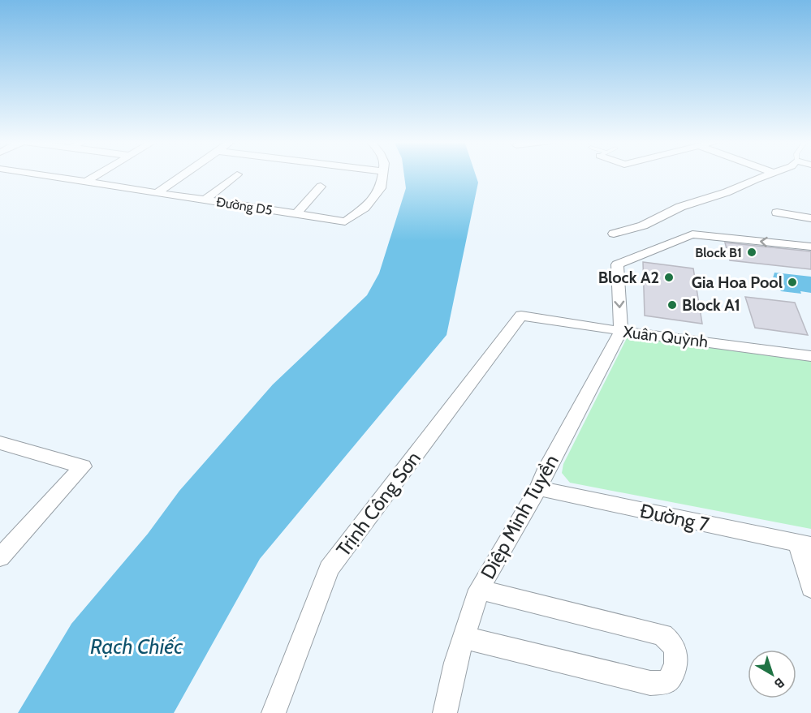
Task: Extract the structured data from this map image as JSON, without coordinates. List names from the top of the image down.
{
  "streets": {
    "street": [
      "Đường D5",
      "Xuân Quỳnh",
      "Trịnh Công Sơn",
      "Diệp Minh Tuyền",
      "Đường 7"
    ]
  },
  "crossings": [
    ["Xuân Quỳnh", "Trịnh Công Sơn"],
    ["Xuân Quỳnh", "Diệp Minh Tuyền"],
    ["Diệp Minh Tuyền", "Đường 7"]
  ],
  "water": ["Rạch Chiếc"],
  "places": [
    "Block B1",
    "Block A2",
    "Gia Hoa Pool",
    "Block A1"
  ],
  "north": "bottom right"
}
